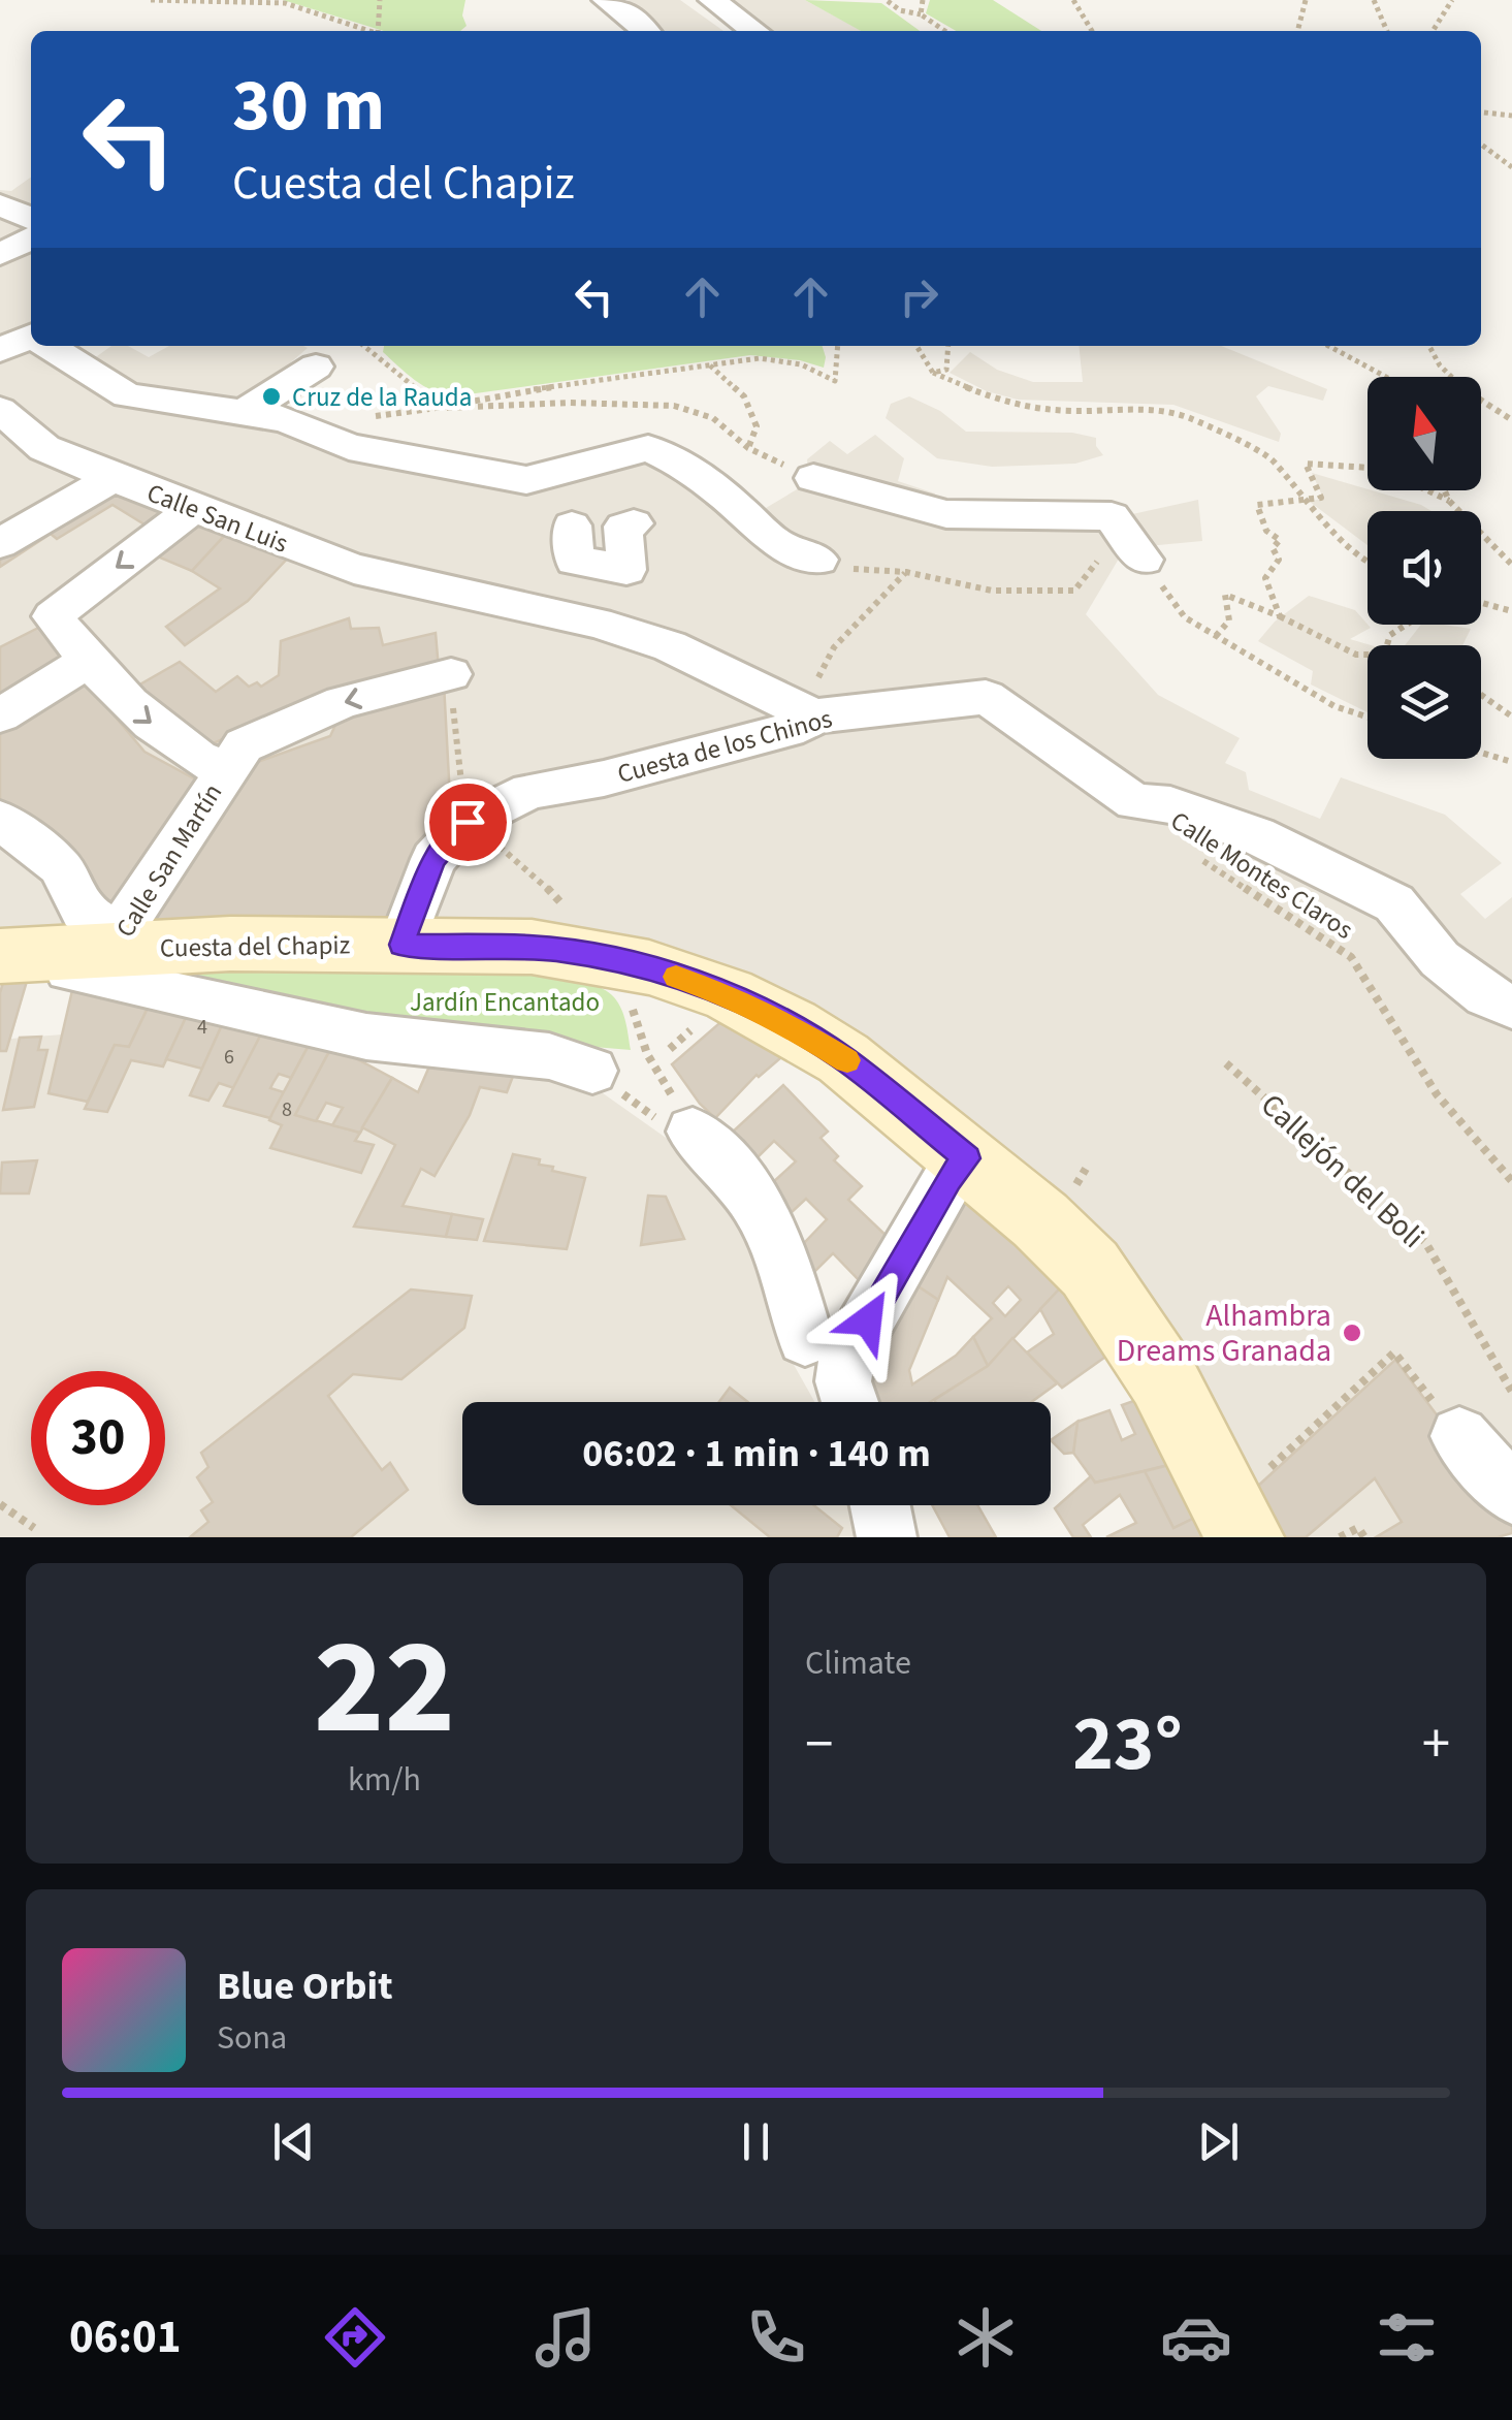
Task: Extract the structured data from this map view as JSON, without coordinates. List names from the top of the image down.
{
  "streets": {
    "street": [
      "Calle San Luis",
      "Cuesta de los Chinos",
      "Calle San Martín",
      "Cuesta del Chapiz"
    ],
    "path": ["Calle Montes Claros", "Callejón del Boli"]
  },
  "crossings": [
    ["Calle San Luis", "Cuesta de los Chinos"],
    ["Calle San Luis", "Calle San Martín"],
    ["Cuesta de los Chinos", "Cuesta del Chapiz"],
    ["Calle San Martín", "Cuesta del Chapiz"]
  ],
  "parks": ["Jardín Encantado"],
  "places": ["Cruz de la Rauda", "Alhambra Dreams Granada"],
  "house_numbers": ["4", "6", "8"],
  "north": "top",
  "page": {
    "turn": ["30 m", "Cuesta del Chapiz"],
    "limit": "30",
    "trip": "06:02 · 1 min · 140 m",
    "tile": [
      ["22", "km/h"],
      "Climate"
    ],
    "heat": ["−", "23°", "+"],
    "song": ["Blue Orbit", "Sona"],
    "tabs": "06:01"
  }
}
